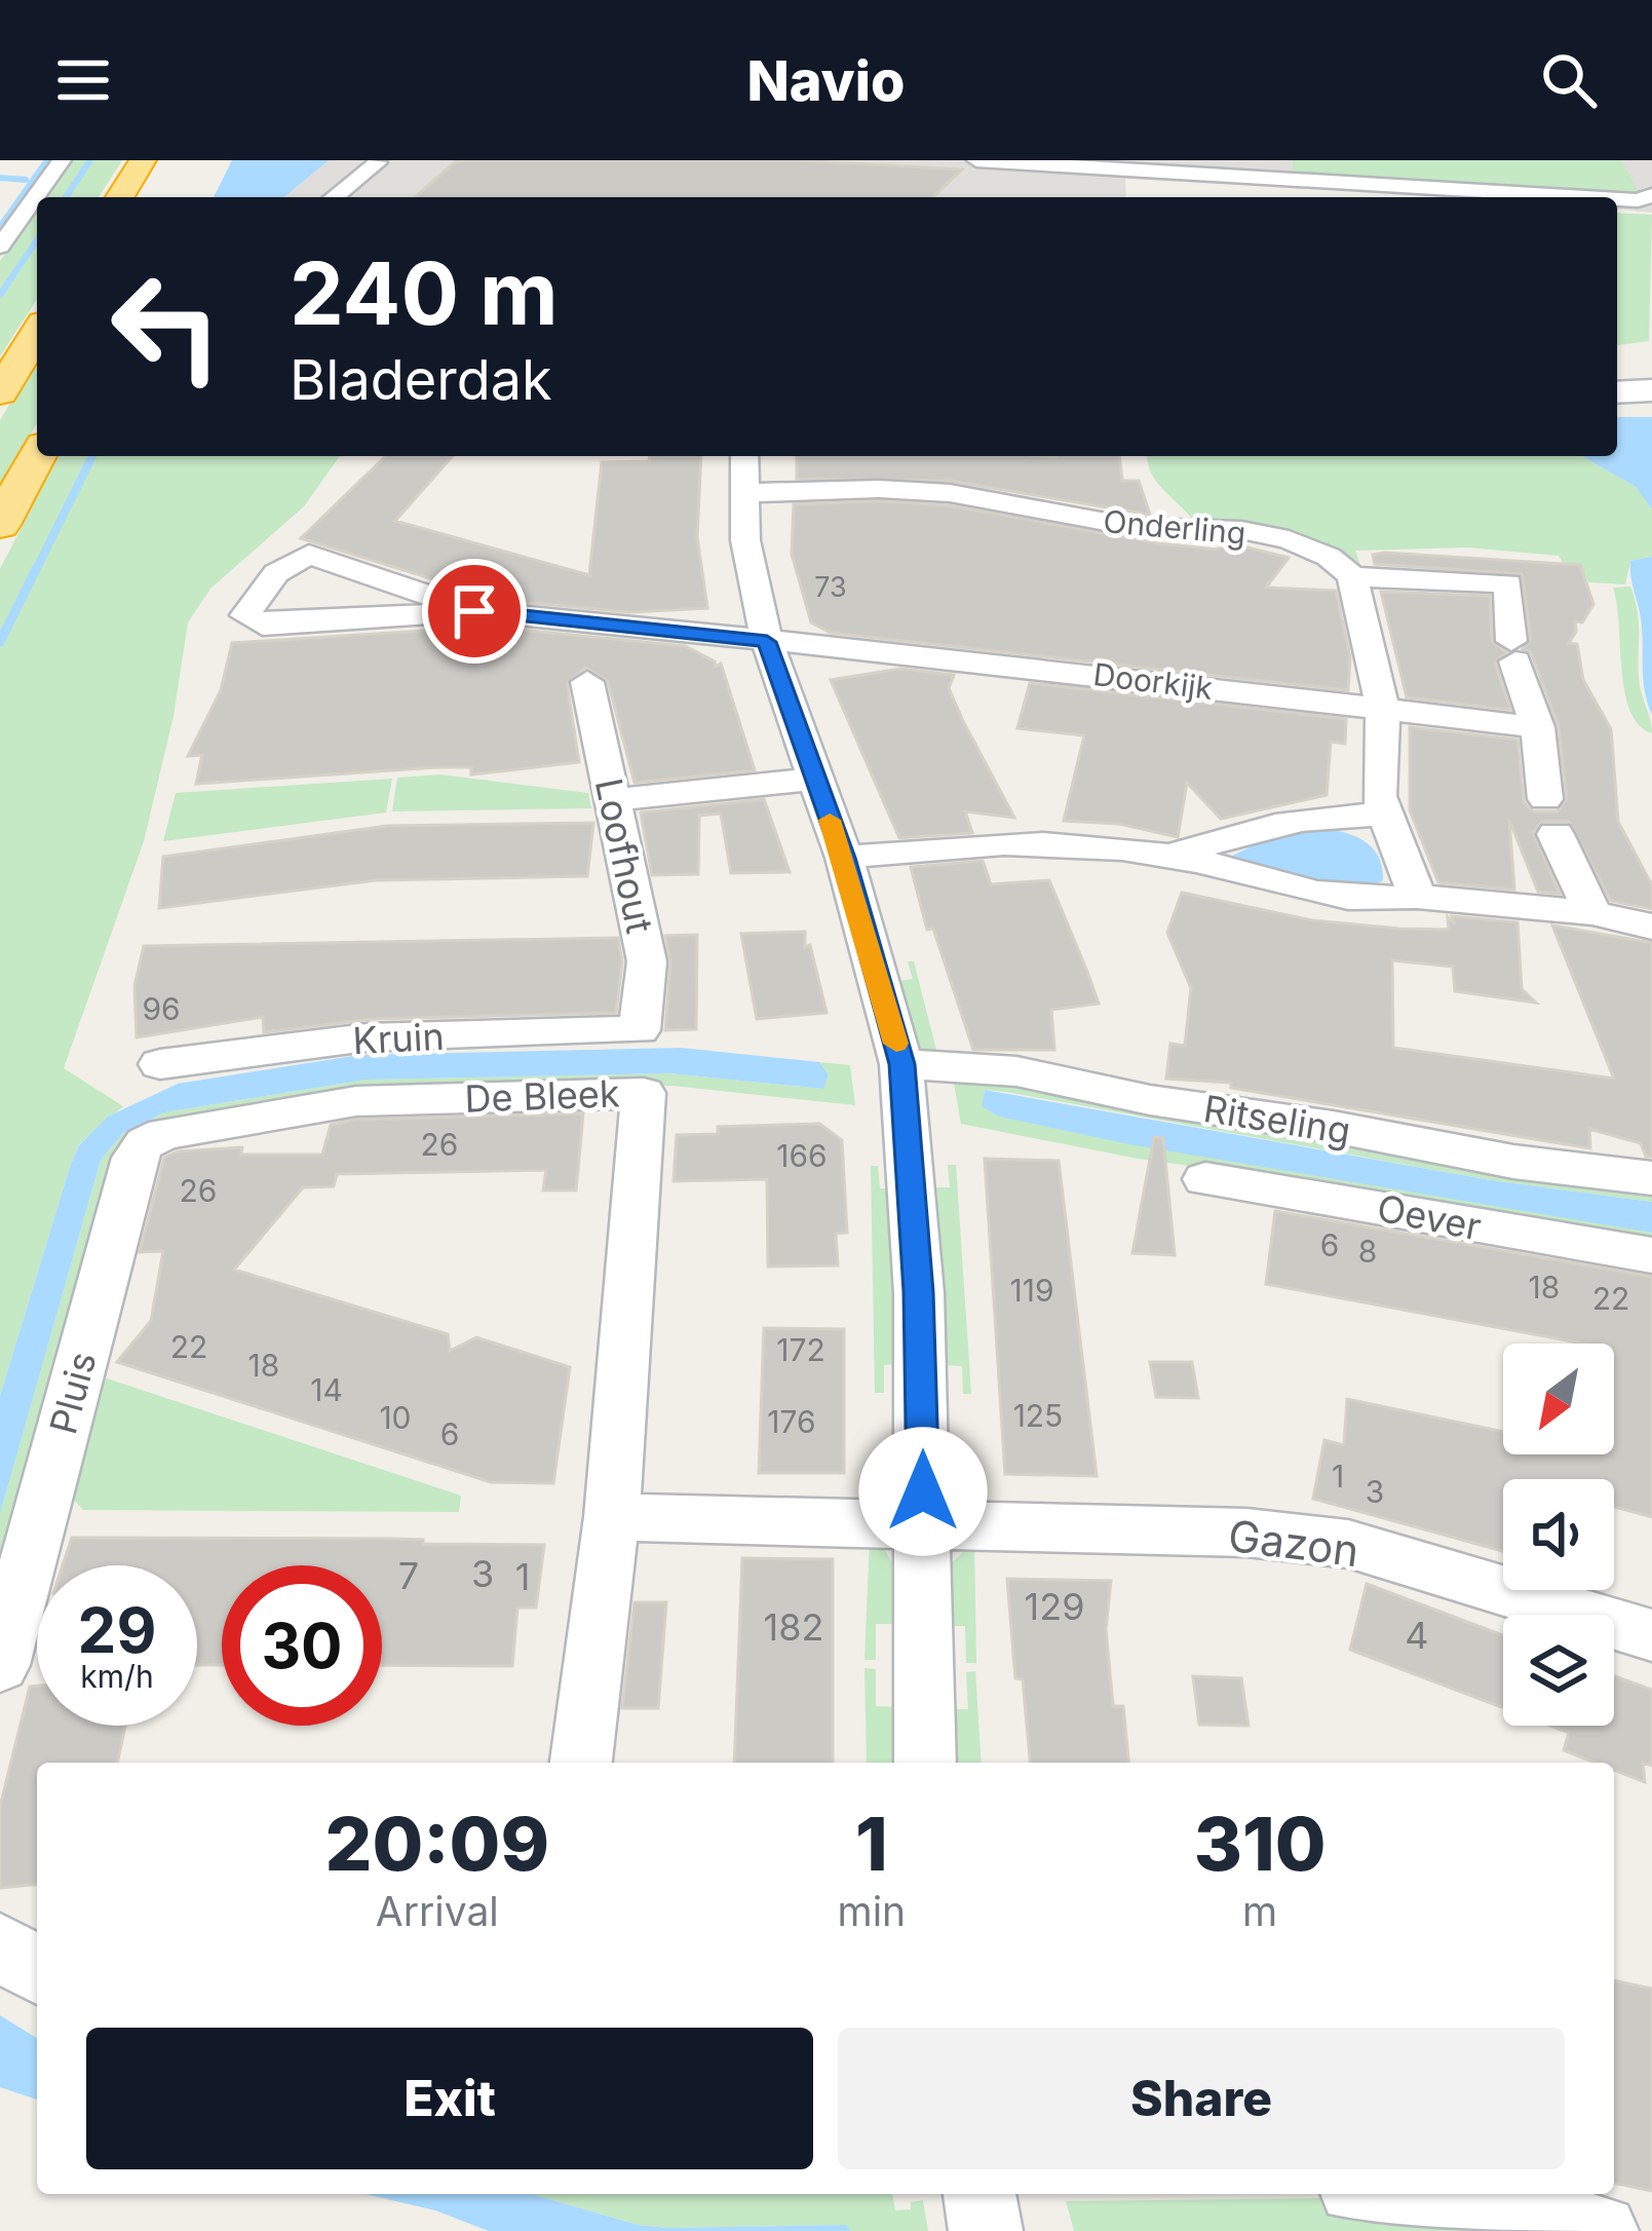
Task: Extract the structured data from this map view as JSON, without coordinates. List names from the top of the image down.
{
  "streets": {
    "street": [
      "Onderling",
      "Doorkijk",
      "Loofhout",
      "Kruin",
      "De Bleek",
      "Ritseling",
      "Oever",
      "Pluis",
      "Gazon"
    ]
  },
  "crossings": [
    ["Loofhout", "Kruin"],
    ["De Bleek", "Pluis"]
  ],
  "house_numbers": [
    "73",
    "96",
    "26",
    "166",
    "26",
    "6",
    "8",
    "18",
    "119",
    "22",
    "22",
    "172",
    "18",
    "14",
    "125",
    "10",
    "176",
    "6",
    "1",
    "3",
    "3",
    "7",
    "1",
    "129",
    "182",
    "4"
  ],
  "north": "bottom left",
  "page": {
    "header": "Navio",
    "turn": ["240 m", "Bladerdak"],
    "speed": "29 km/h",
    "limit": "30",
    "eta": [
      "20:09",
      "Arrival",
      "1",
      "min",
      "310",
      "m"
    ],
    "buttons": ["Exit", "Share"]
  }
}
